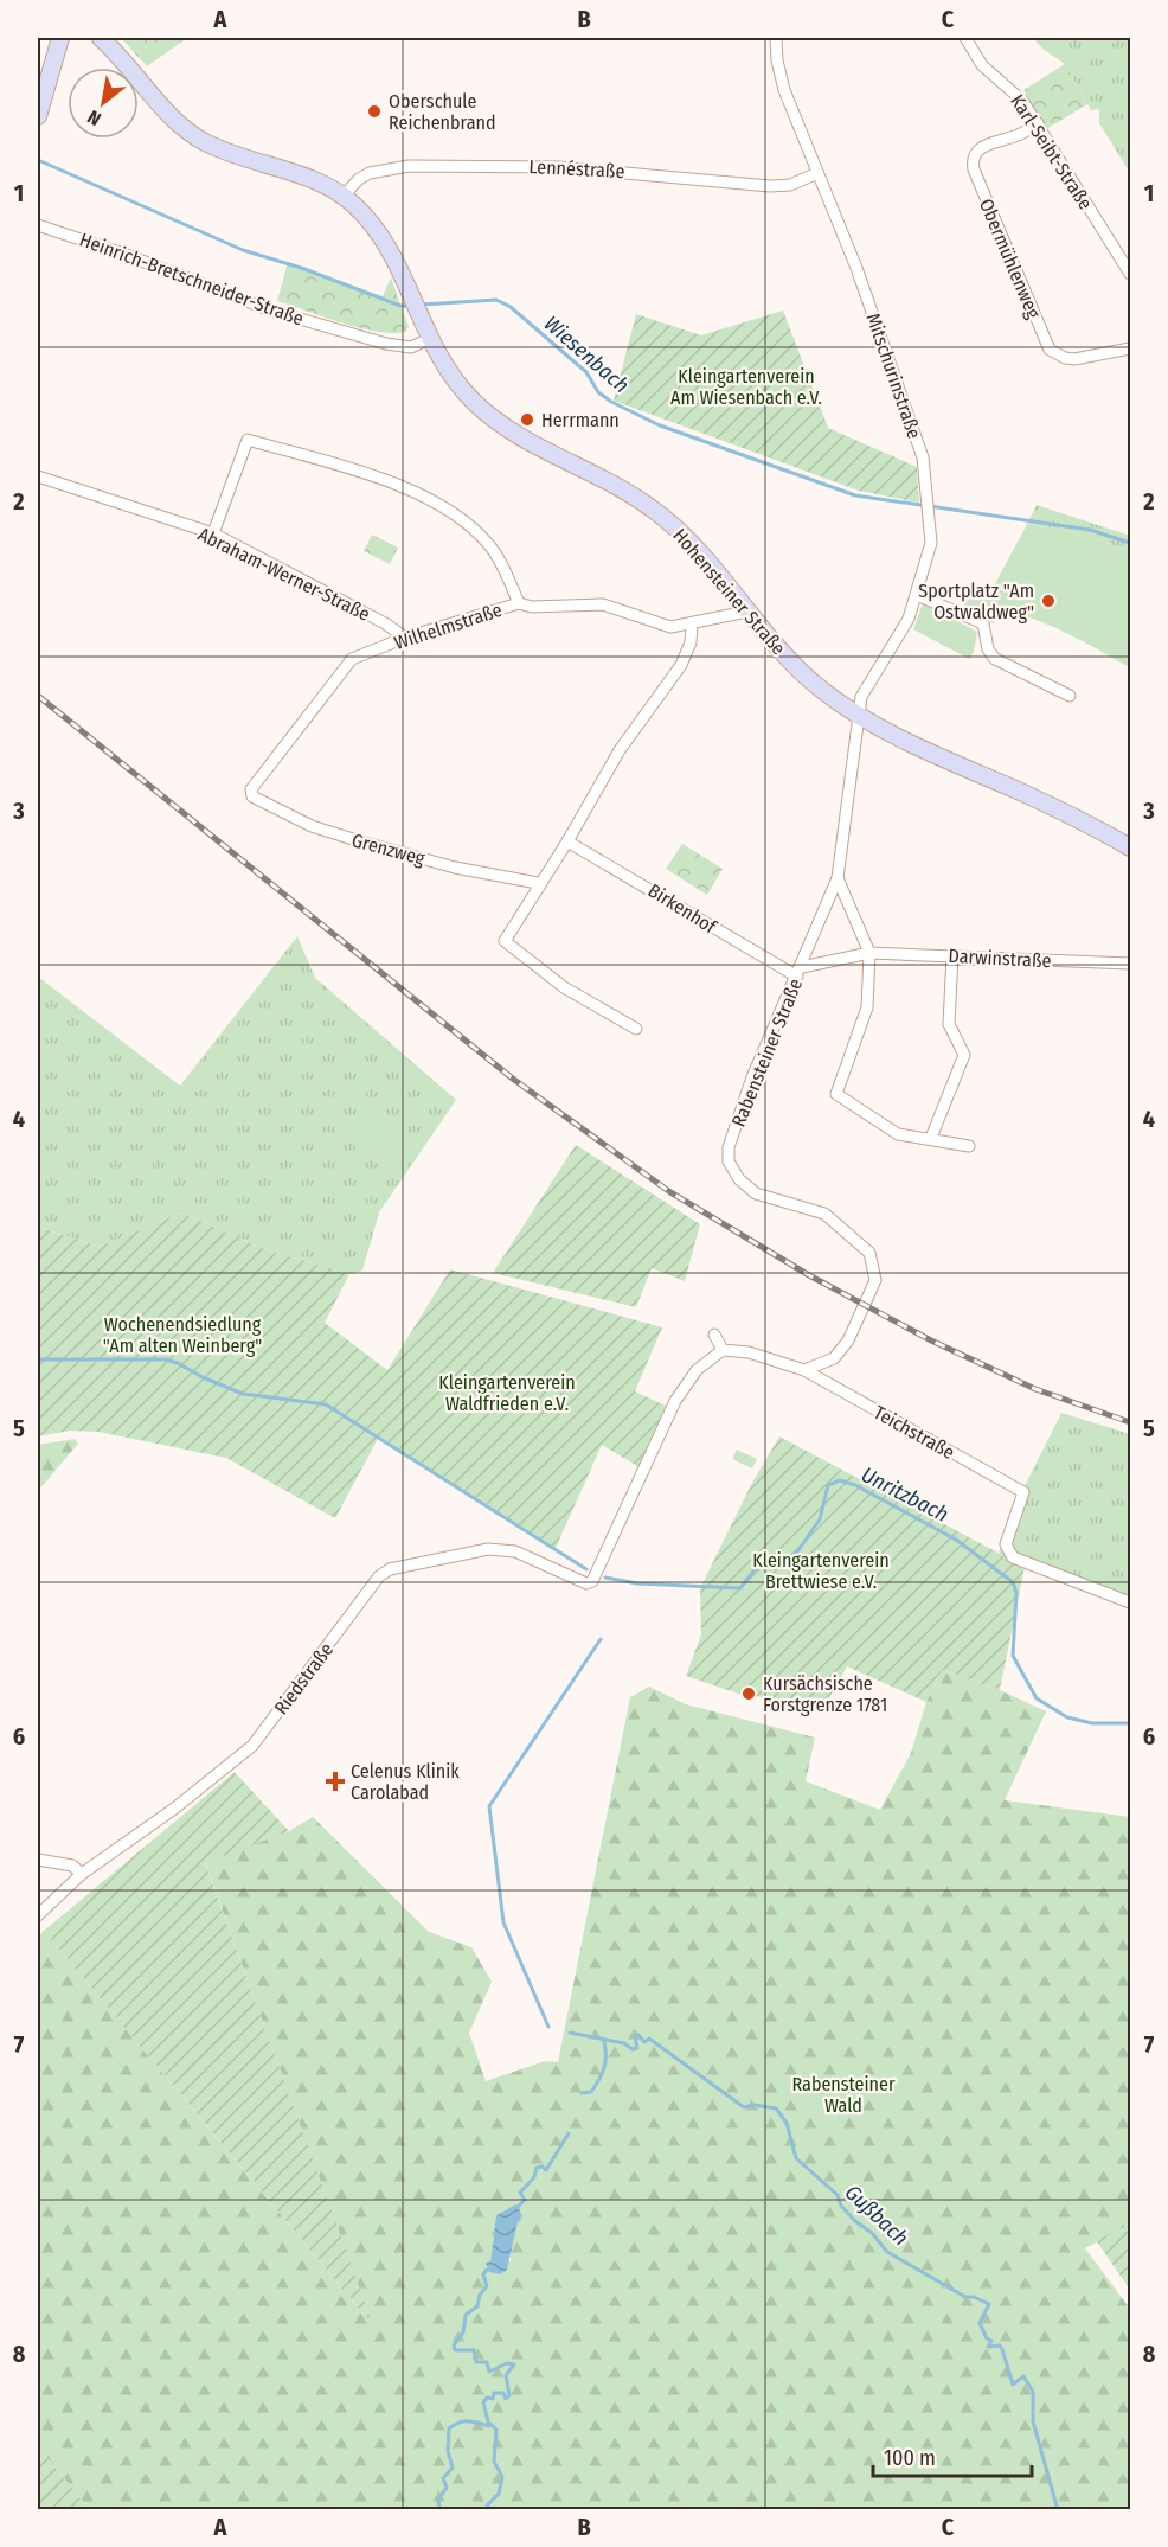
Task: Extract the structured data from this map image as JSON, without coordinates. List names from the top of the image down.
{
  "streets": {
    "main road": ["Hohensteiner Straße"],
    "street": [
      "Karl-Seibt-Straße",
      "Lennéstraße",
      "Obermühlenweg",
      "Heinrich-Bretschneider-Straße",
      "Mitschurinstraße",
      "Abraham-Werner-Straße",
      "Wilhelmstraße",
      "Grenzweg",
      "Birkenhof",
      "Darwinstraße",
      "Rabensteiner Straße",
      "Teichstraße",
      "Riedstraße"
    ]
  },
  "crossings": [
    ["Karl-Seibt-Straße", "Obermühlenweg"],
    ["Lennéstraße", "Mitschurinstraße"],
    ["Lennéstraße", "Hohensteiner Straße"],
    ["Heinrich-Bretschneider-Straße", "Hohensteiner Straße"],
    ["Mitschurinstraße", "Hohensteiner Straße"],
    ["Mitschurinstraße", "Rabensteiner Straße"],
    ["Abraham-Werner-Straße", "Wilhelmstraße"],
    ["Hohensteiner Straße", "Wilhelmstraße"],
    ["Hohensteiner Straße", "Rabensteiner Straße"],
    ["Wilhelmstraße", "Grenzweg"],
    ["Birkenhof", "Darwinstraße"],
    ["Birkenhof", "Rabensteiner Straße"],
    ["Darwinstraße", "Rabensteiner Straße"],
    ["Rabensteiner Straße", "Teichstraße"]
  ],
  "water": ["Wiesenbach", "Unritzbach", "Gußbach"],
  "parks": [
    "Kleingartenverein Am Wiesenbach e.V.",
    "Wochenendsiedlung \"Am alten Weinberg\"",
    "Kleingartenverein Waldfrieden e.V.",
    "Kleingartenverein Brettwiese e.V.",
    "Rabensteiner Wald"
  ],
  "places": {
    "other": [
      "Oberschule Reichenbrand",
      "Herrmann",
      "Sportplatz \"Am Ostwaldweg\"",
      "Kursächsische Forstgrenze 1781"
    ],
    "health": ["Celenus Klinik Carolabad"]
  },
  "scale_bar": "100 m",
  "north": "bottom left",
  "grid": {
    "columns": ["A", "B", "C"],
    "rows": [
      "1",
      "2",
      "3",
      "4",
      "5",
      "6",
      "7",
      "8"
    ]
  }
}
